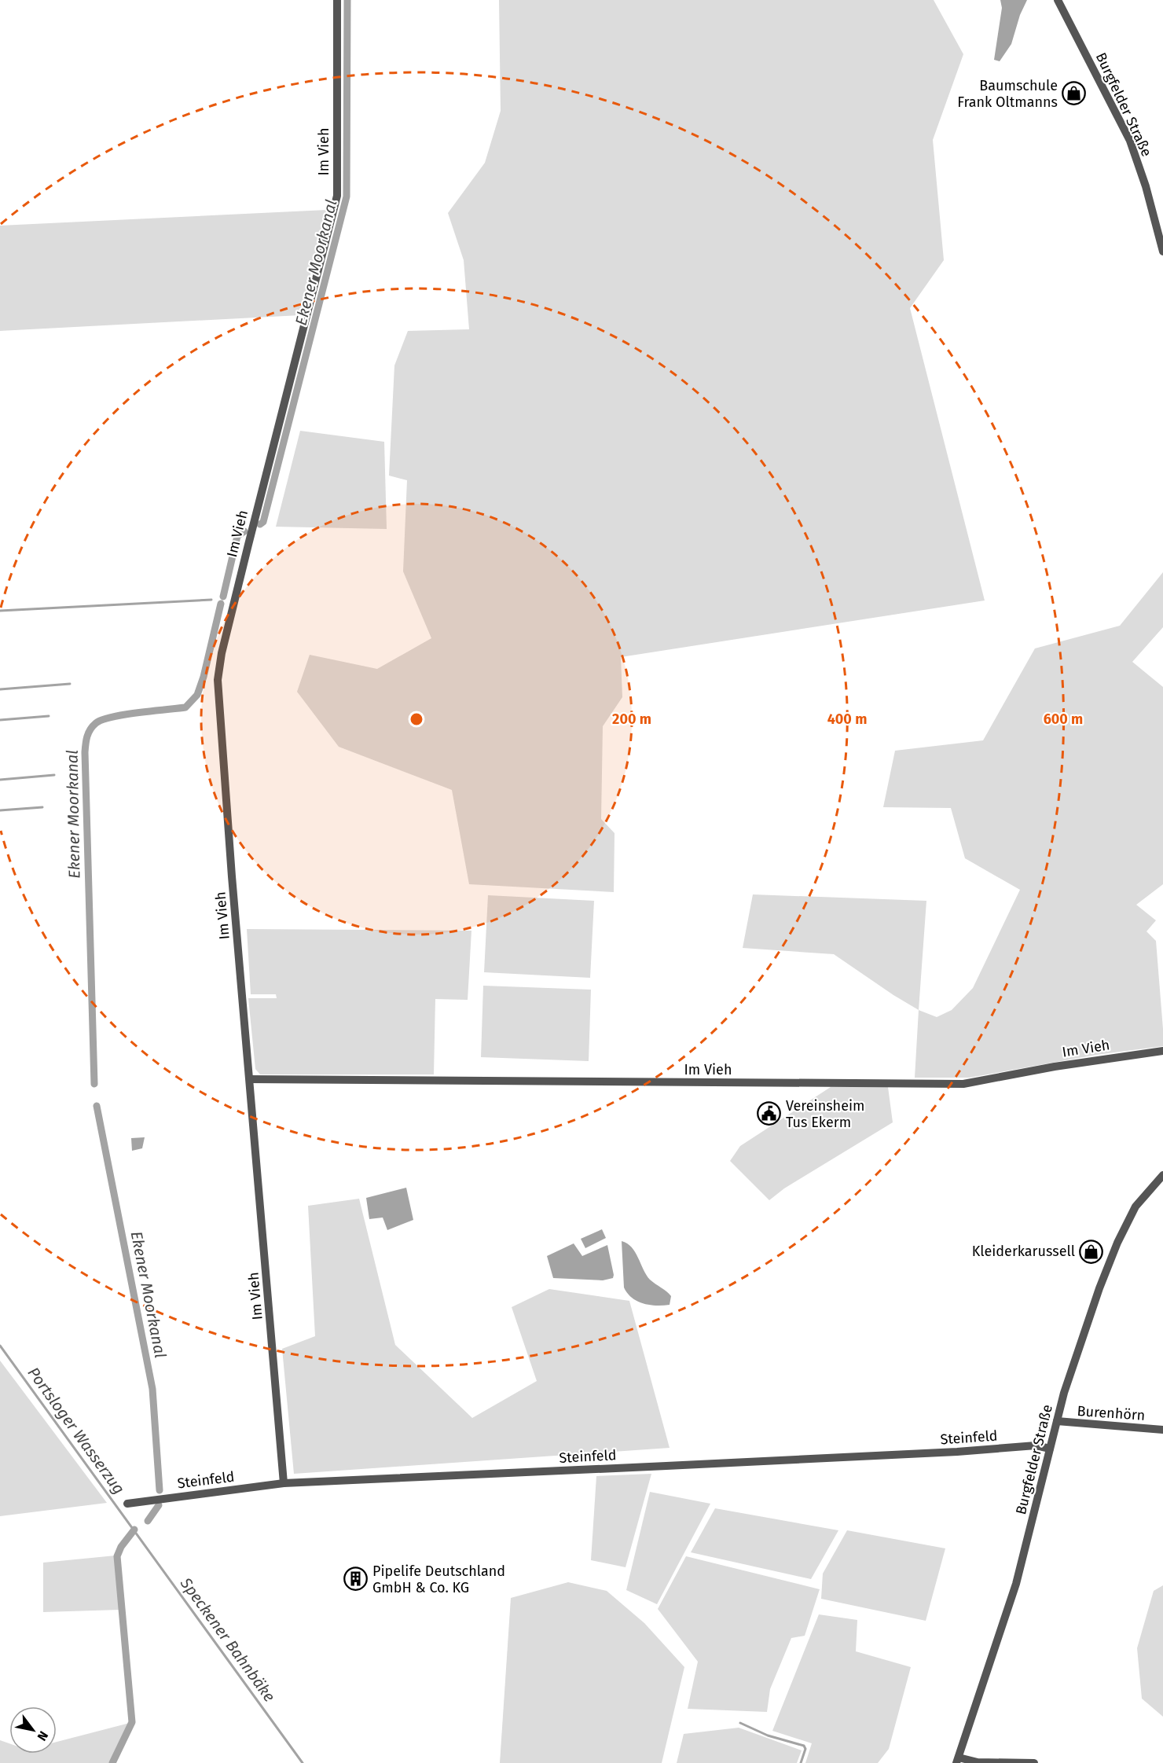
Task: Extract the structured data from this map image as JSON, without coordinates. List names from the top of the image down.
{
  "streets": {
    "street": [
      "Burgfelder Straße",
      "Im Vieh",
      "Burenhörn",
      "Steinfeld"
    ]
  },
  "crossings": [
    ["Burgfelder Straße", "Burenhörn"],
    ["Burgfelder Straße", "Steinfeld"],
    ["Im Vieh", "Steinfeld"]
  ],
  "water": ["Ekener Moorkanal", "Portsloger Wasserzug", "Speckener Bahnbäke"],
  "places": {
    "shop": ["Baumschule Frank Oltmanns", "Kleiderkarussell"],
    "public building": ["Vereinsheim Tus Ekerm"],
    "building": ["Pipelife Deutschland GmbH & Co. KG"]
  },
  "north": "bottom right",
  "rings": ["200 m", "400 m", "600 m"]
}
